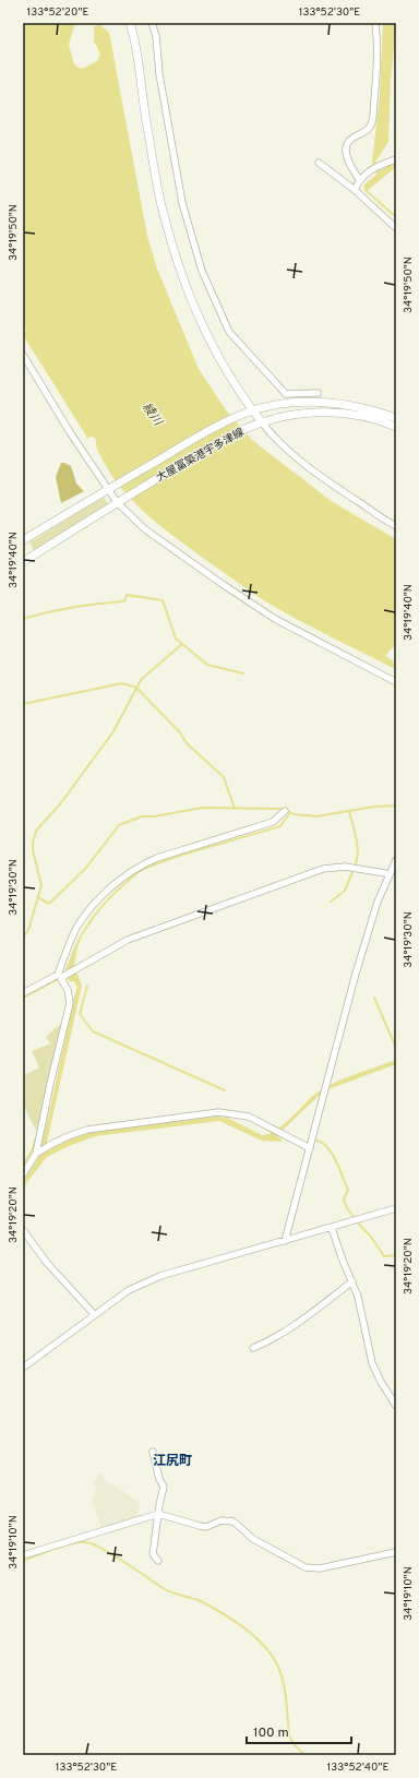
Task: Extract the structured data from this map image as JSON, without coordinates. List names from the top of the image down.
{
  "streets": {
    "main road": ["大屋冨築港宇多津線"]
  },
  "districts": ["江尻町"],
  "water": ["綾川"],
  "scale_bar": "100 m",
  "coordinates": [
    "133°52'20\"E",
    "133°52'30\"E",
    "34°19'50\"N",
    "34°19'40\"N",
    "34°19'30\"N",
    "34°19'20\"N",
    "34°19'10\"N",
    "133°52'40\"E"
  ]
}
